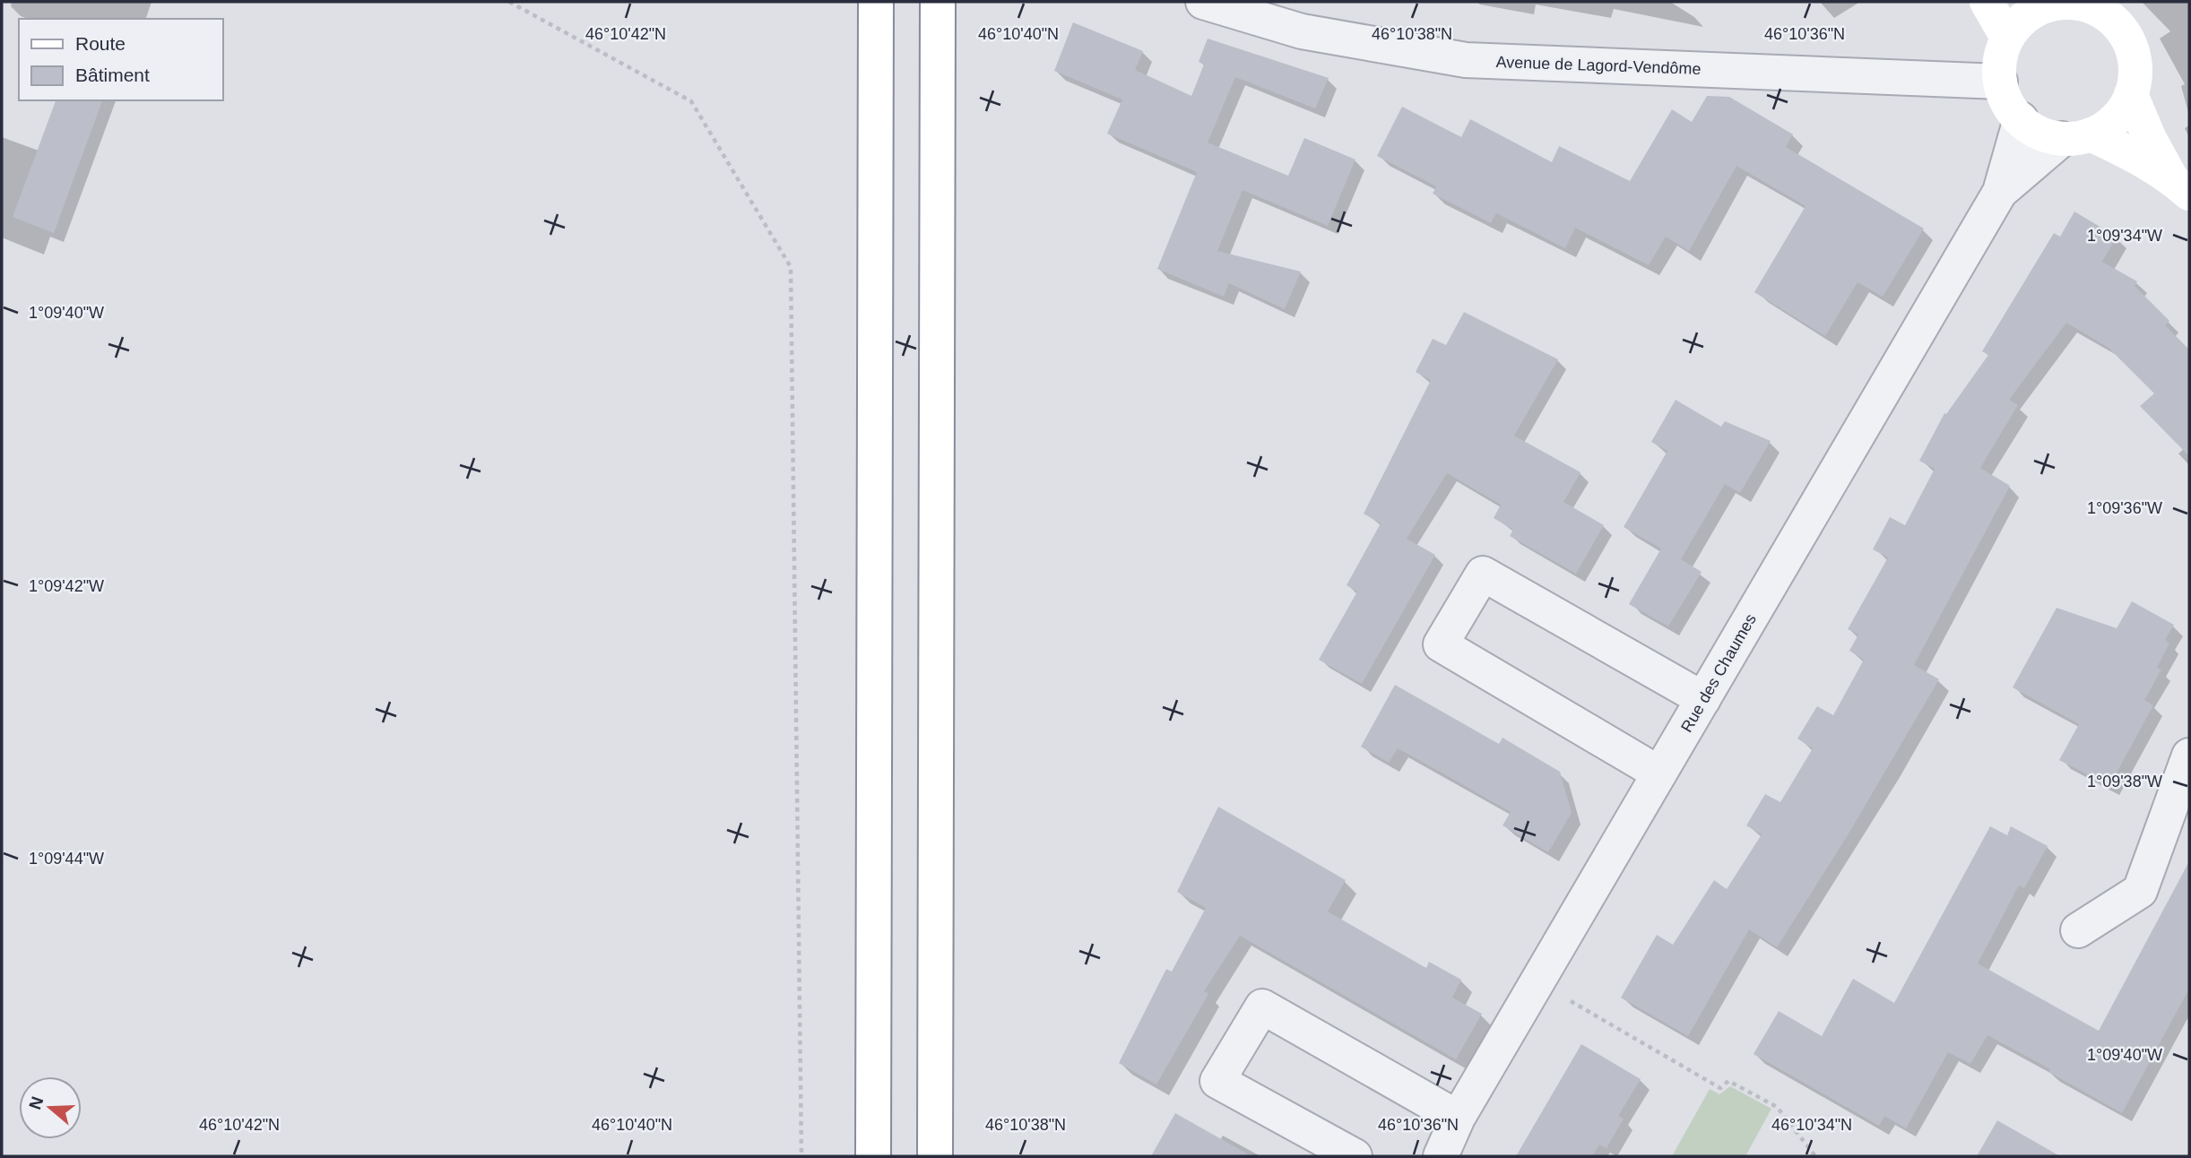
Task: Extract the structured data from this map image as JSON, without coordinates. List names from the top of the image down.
{
  "streets": {
    "street": ["Avenue de Lagord-Vendôme", "Rue des Chaumes"]
  },
  "crossings": [
    ["Avenue de Lagord-Vendôme", "Rue des Chaumes"]
  ],
  "legend": ["Route", "Bâtiment"],
  "north": "left",
  "coordinates": [
    "46°10'42\"N",
    "46°10'40\"N",
    "46°10'38\"N",
    "46°10'36\"N",
    "1°09'34\"W",
    "1°09'40\"W",
    "1°09'36\"W",
    "1°09'42\"W",
    "1°09'38\"W",
    "1°09'44\"W",
    "46°10'34\"N"
  ]
}
